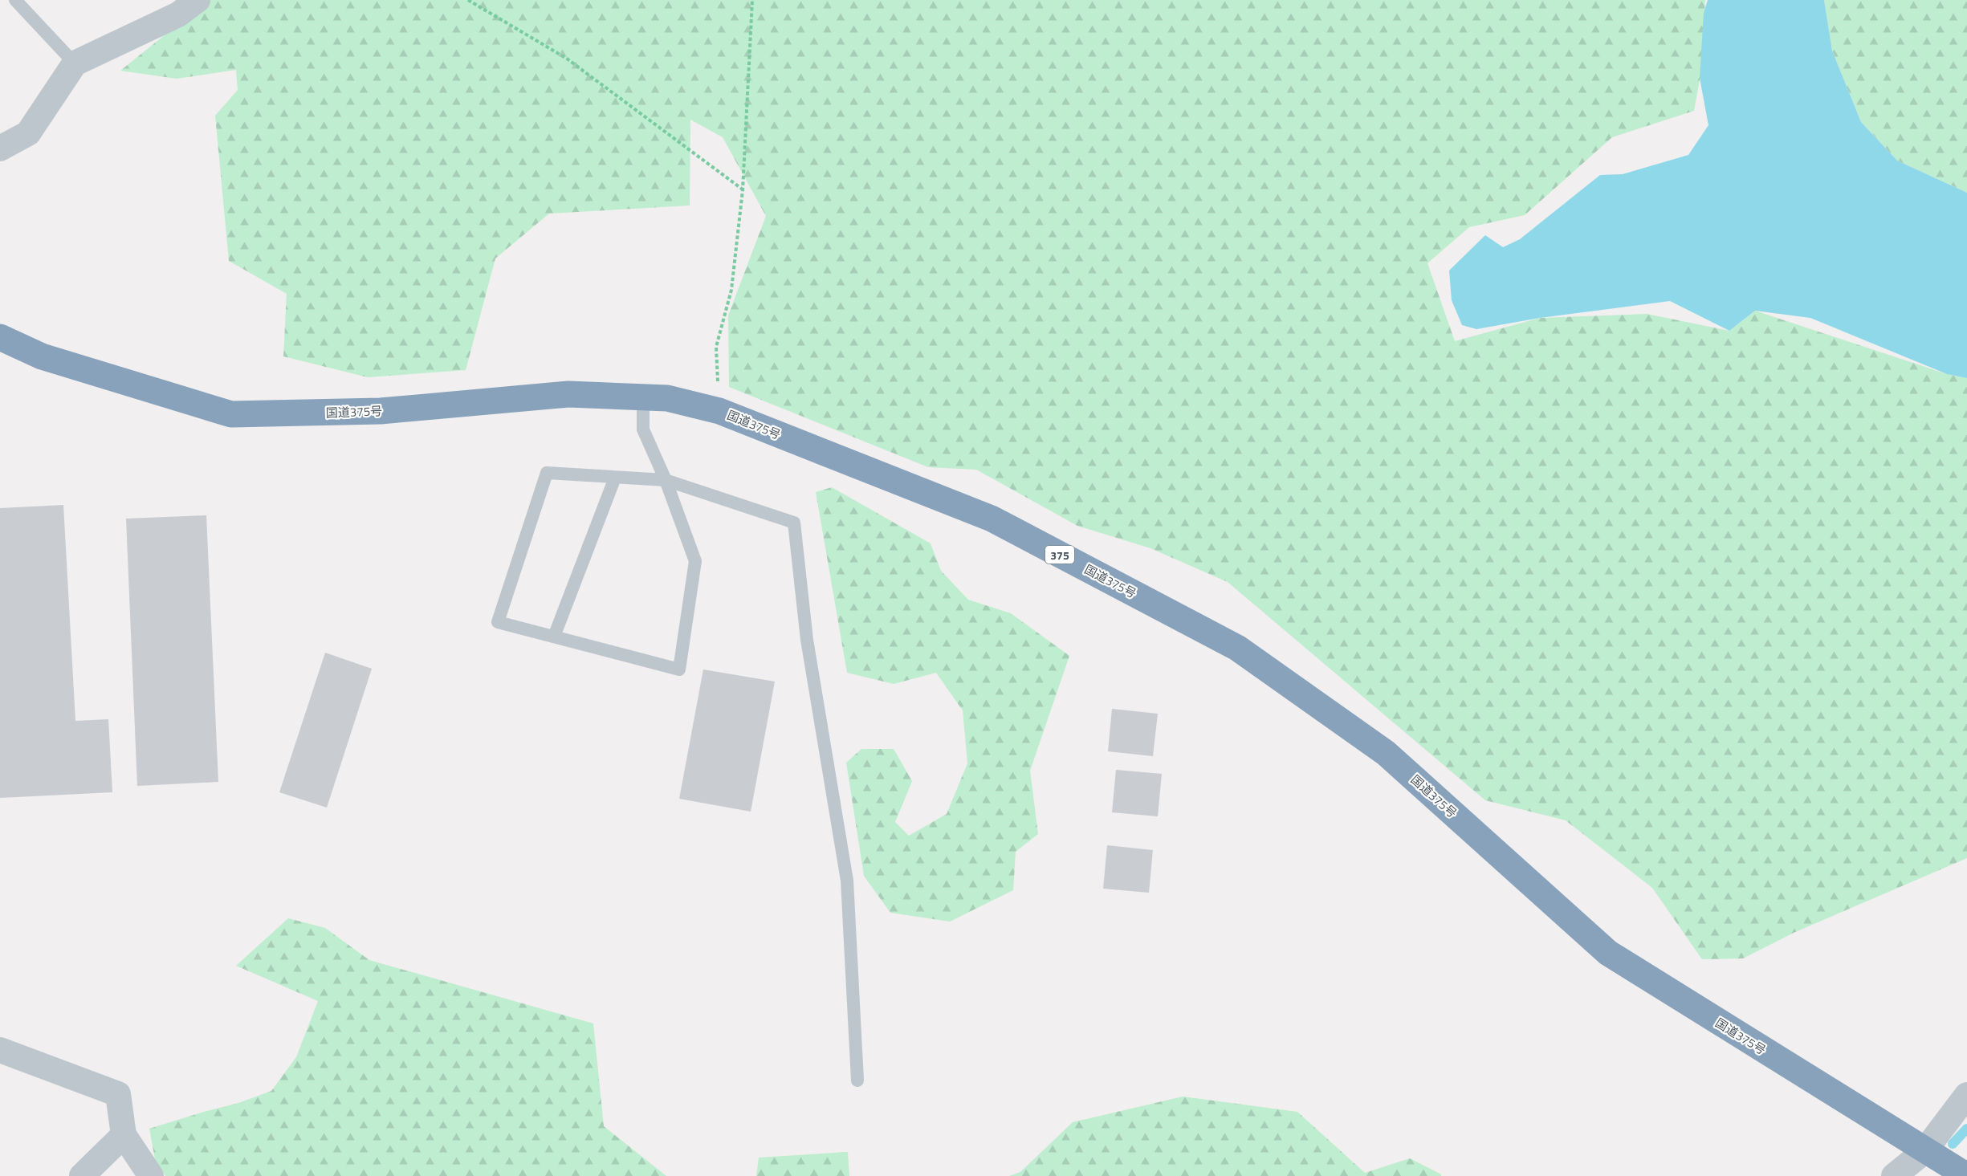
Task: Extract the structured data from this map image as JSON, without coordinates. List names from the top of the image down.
{
  "streets": {
    "highway": ["国道375号", "375"]
  }
}
